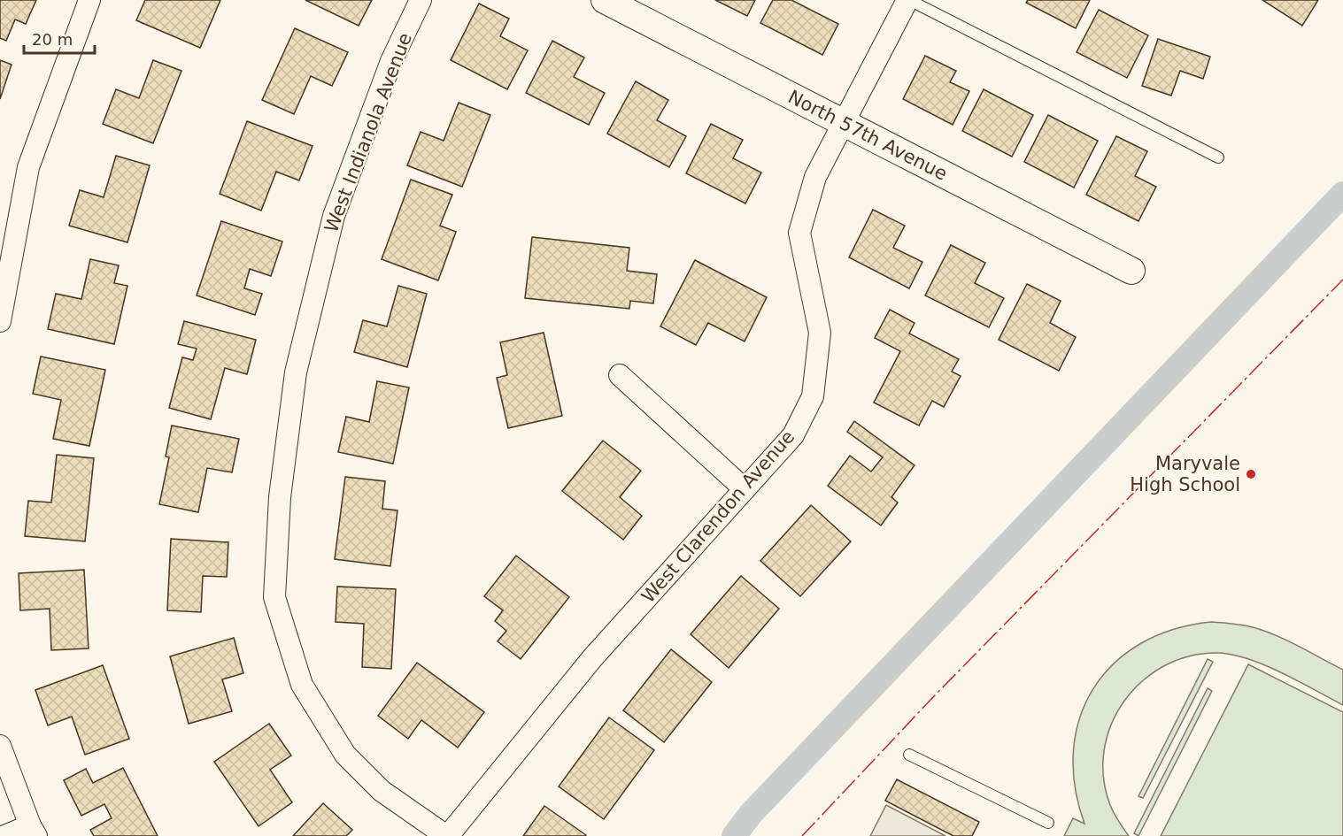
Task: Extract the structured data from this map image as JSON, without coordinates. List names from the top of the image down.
{
  "streets": {
    "street": ["West Indianola Avenue", "North 57th Avenue", "West Clarendon Avenue"]
  },
  "crossings": [
    ["West Indianola Avenue", "West Clarendon Avenue"],
    ["North 57th Avenue", "West Clarendon Avenue"]
  ],
  "places": ["Maryvale High School"],
  "scale_bar": "20 m"
}
